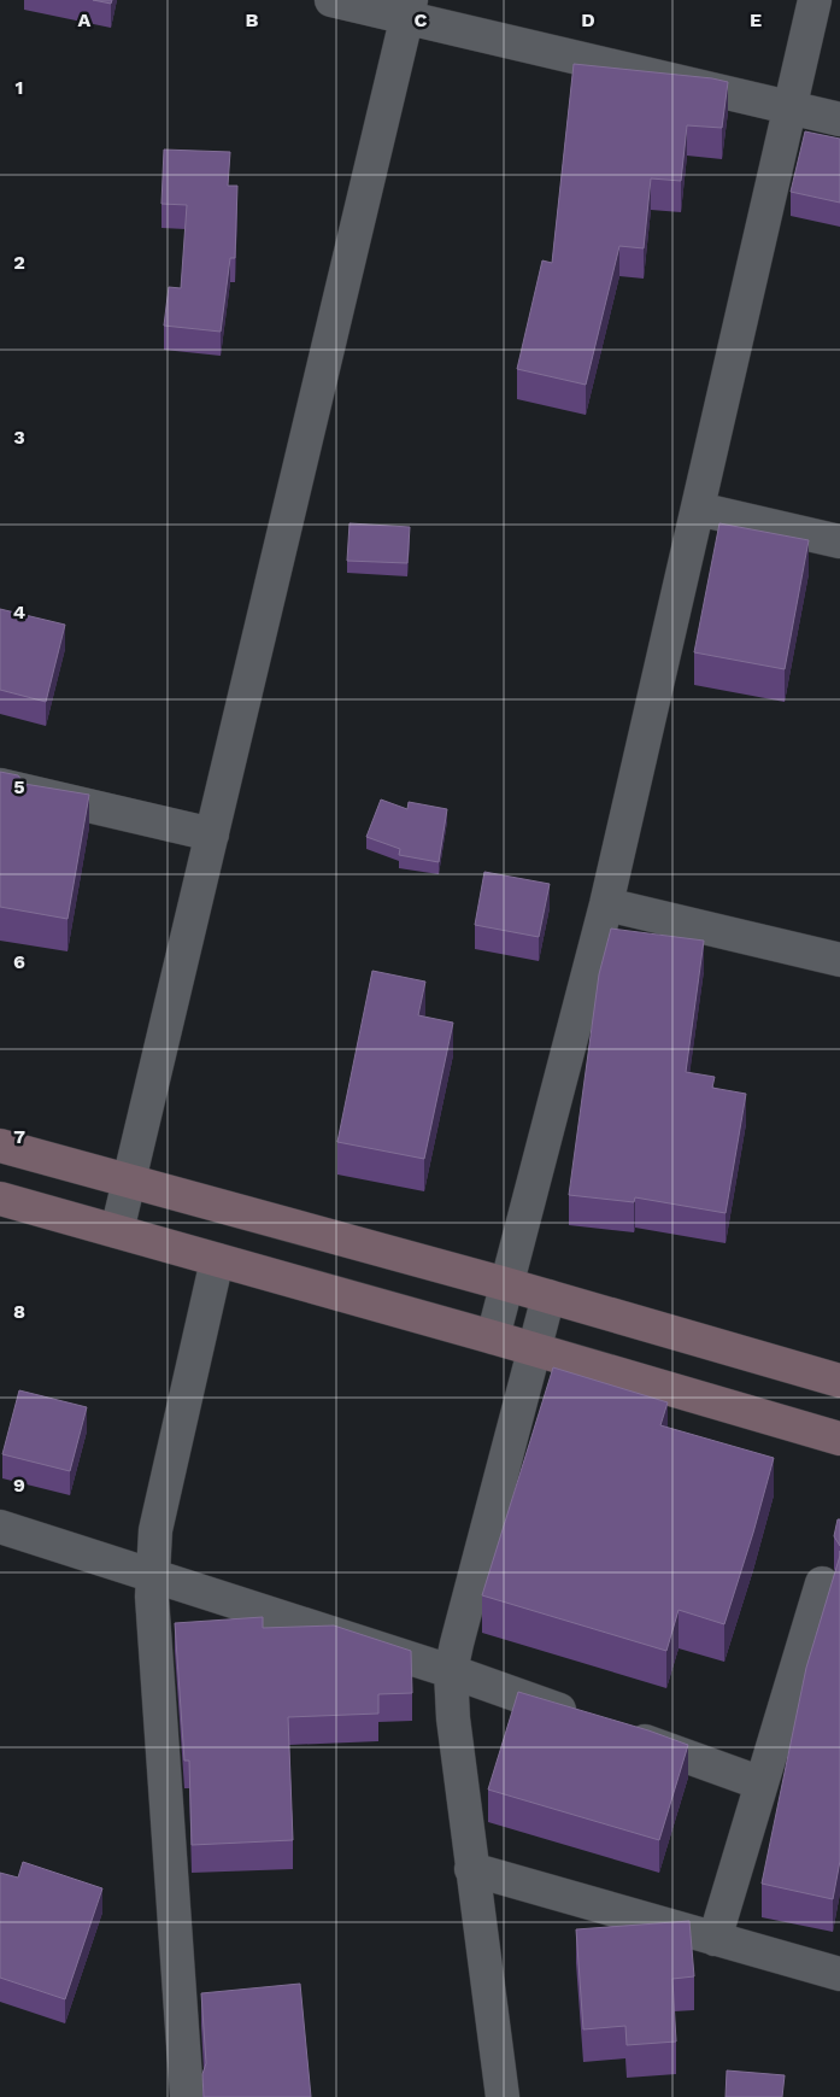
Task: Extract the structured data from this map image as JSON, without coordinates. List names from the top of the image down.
{
  "grid": {
    "columns": [
      "A",
      "B",
      "C",
      "D",
      "E"
    ],
    "rows": [
      "1",
      "2",
      "3",
      "4",
      "5",
      "6",
      "7",
      "8",
      "9"
    ]
  }
}
